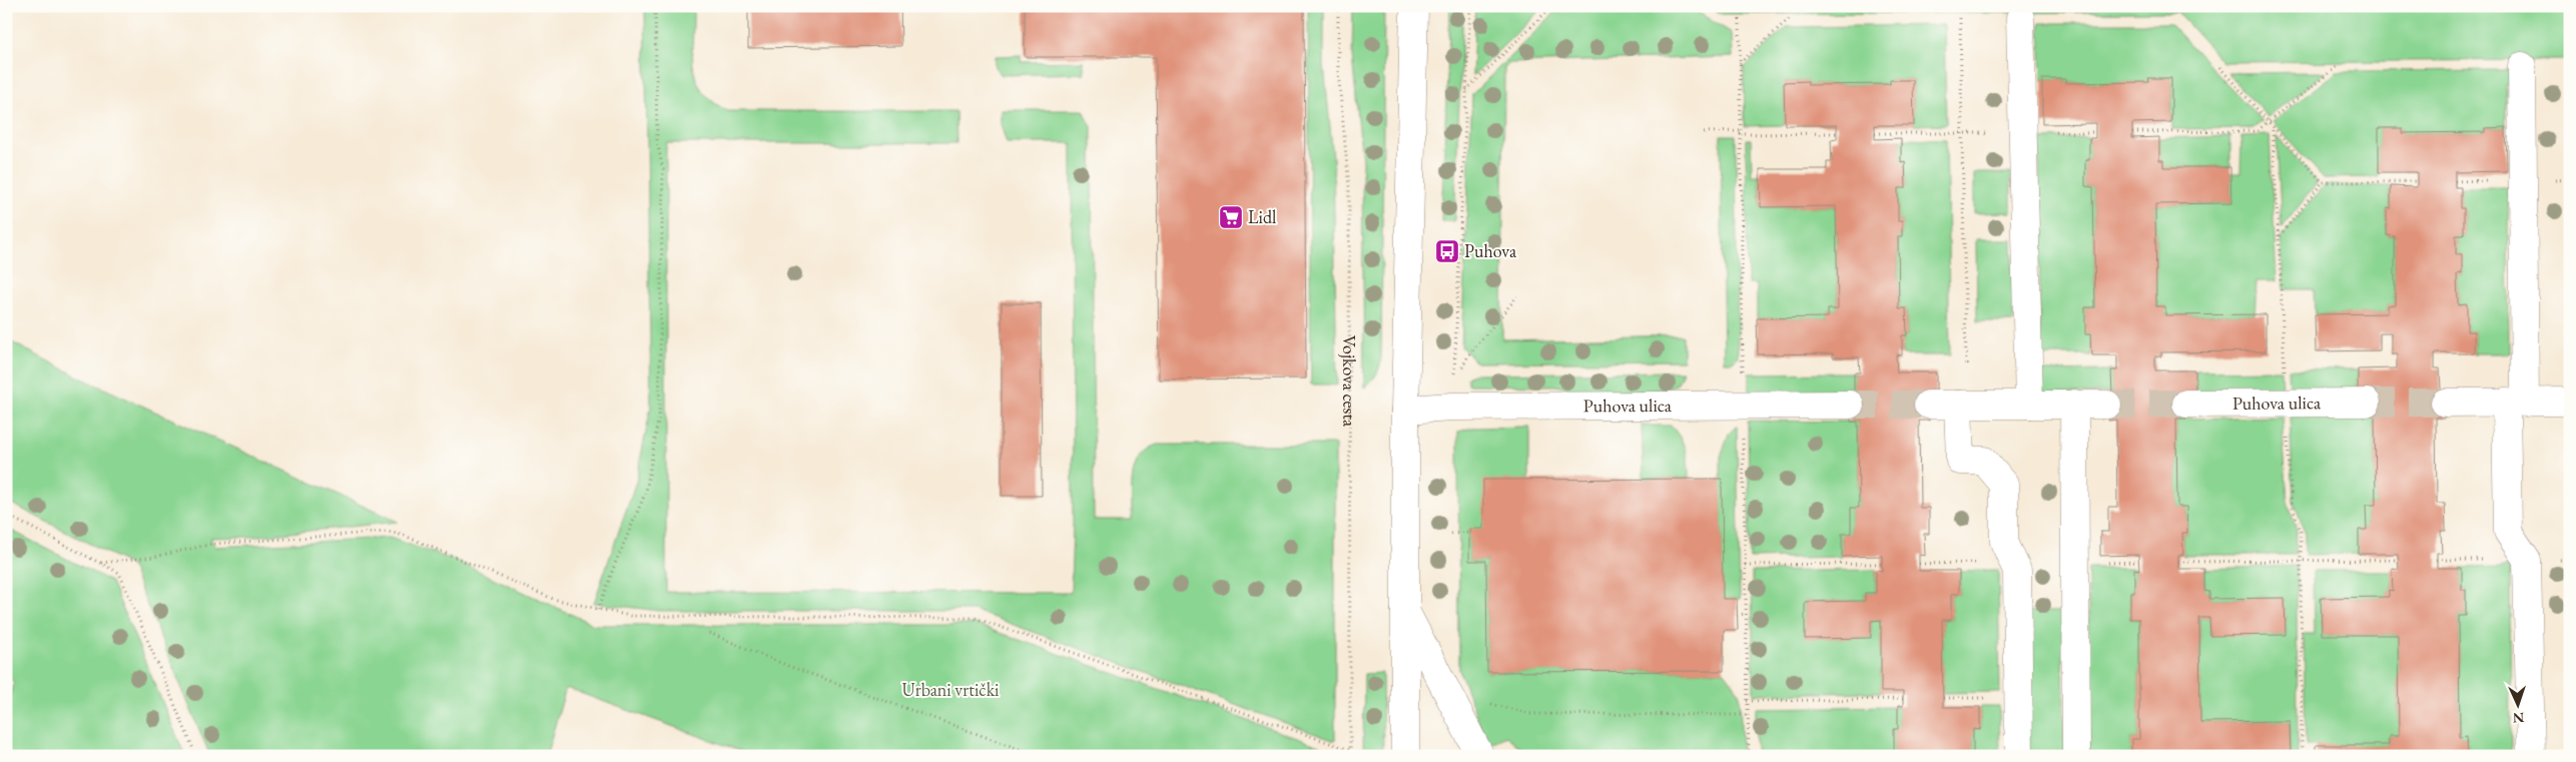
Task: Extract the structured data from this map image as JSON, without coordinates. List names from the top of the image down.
{
  "streets": {
    "street": ["Puhova ulica"],
    "path": ["Vojkova cesta"]
  },
  "parks": ["Urbani vrtički"],
  "places": {
    "supermarket": ["Lidl"],
    "bus stop": ["Puhova"]
  },
  "north": "bottom"
}
